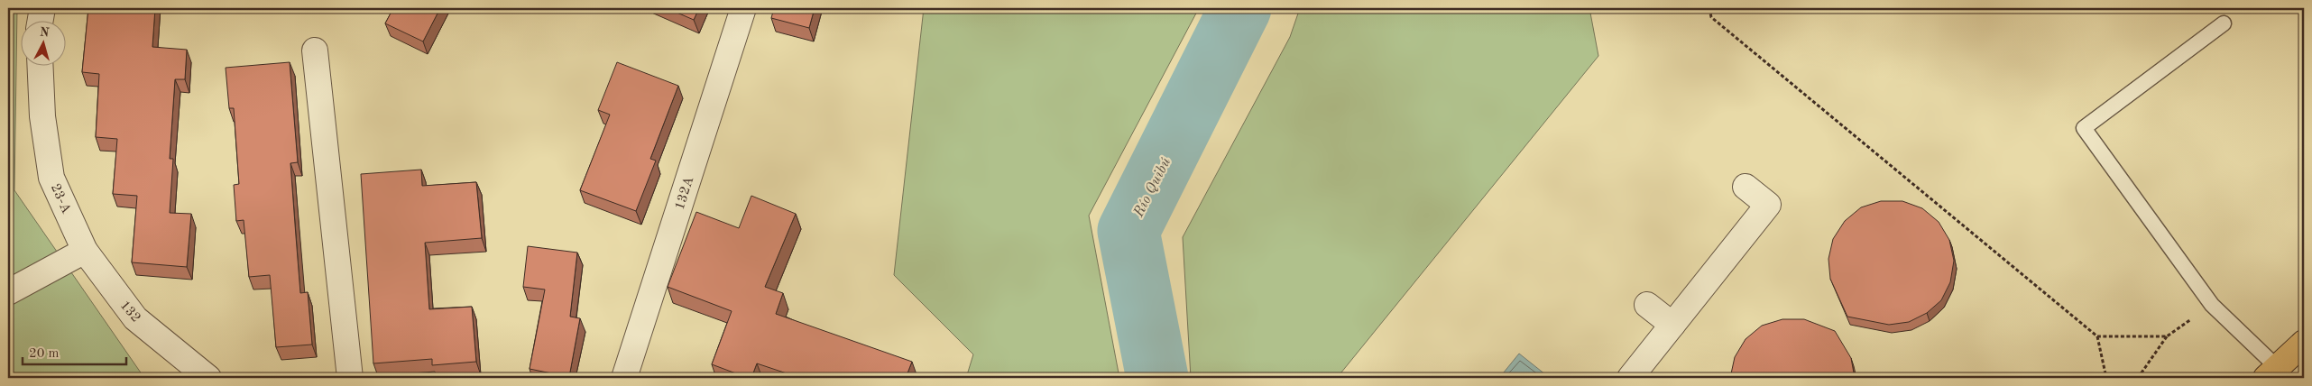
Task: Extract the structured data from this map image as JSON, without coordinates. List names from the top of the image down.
{
  "streets": {
    "street": ["132A", "23-A", "132"]
  },
  "crossings": [
    ["23-A", "132"]
  ],
  "water": ["Río Quibú"],
  "scale_bar": "20 m",
  "north": "top"
}
